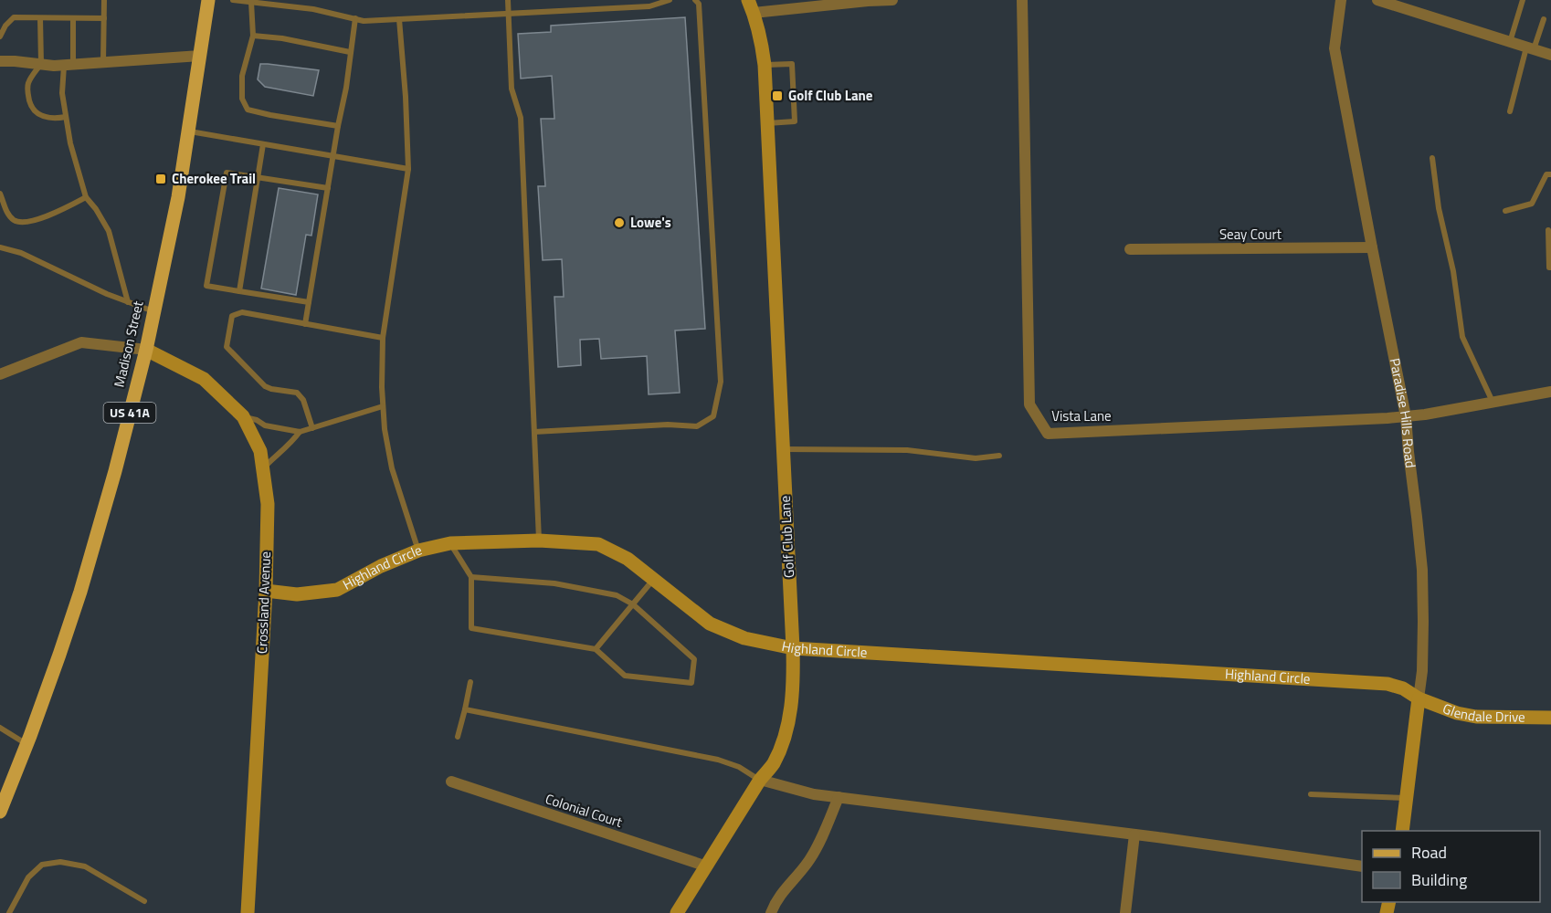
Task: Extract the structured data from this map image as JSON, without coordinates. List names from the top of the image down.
{
  "streets": {
    "main road": ["Madison Street", "US 41A"],
    "street": [
      "Seay Court",
      "Paradise Hills Road",
      "Vista Lane",
      "Golf Club Lane",
      "Highland Circle",
      "Crossland Avenue",
      "Glendale Drive",
      "Colonial Court"
    ]
  },
  "crossings": [
    ["Seay Court", "Paradise Hills Road"],
    ["Madison Street", "Crossland Avenue"],
    ["Paradise Hills Road", "Vista Lane"],
    ["Paradise Hills Road", "Highland Circle"],
    ["Paradise Hills Road", "Glendale Drive"],
    ["Golf Club Lane", "Highland Circle"],
    ["Golf Club Lane", "Colonial Court"],
    ["Highland Circle", "Crossland Avenue"],
    ["Highland Circle", "Glendale Drive"]
  ],
  "places": {
    "transit": ["Golf Club Lane", "Cherokee Trail"],
    "other": ["Lowe's"]
  },
  "legend": ["Road", "Building"]
}
